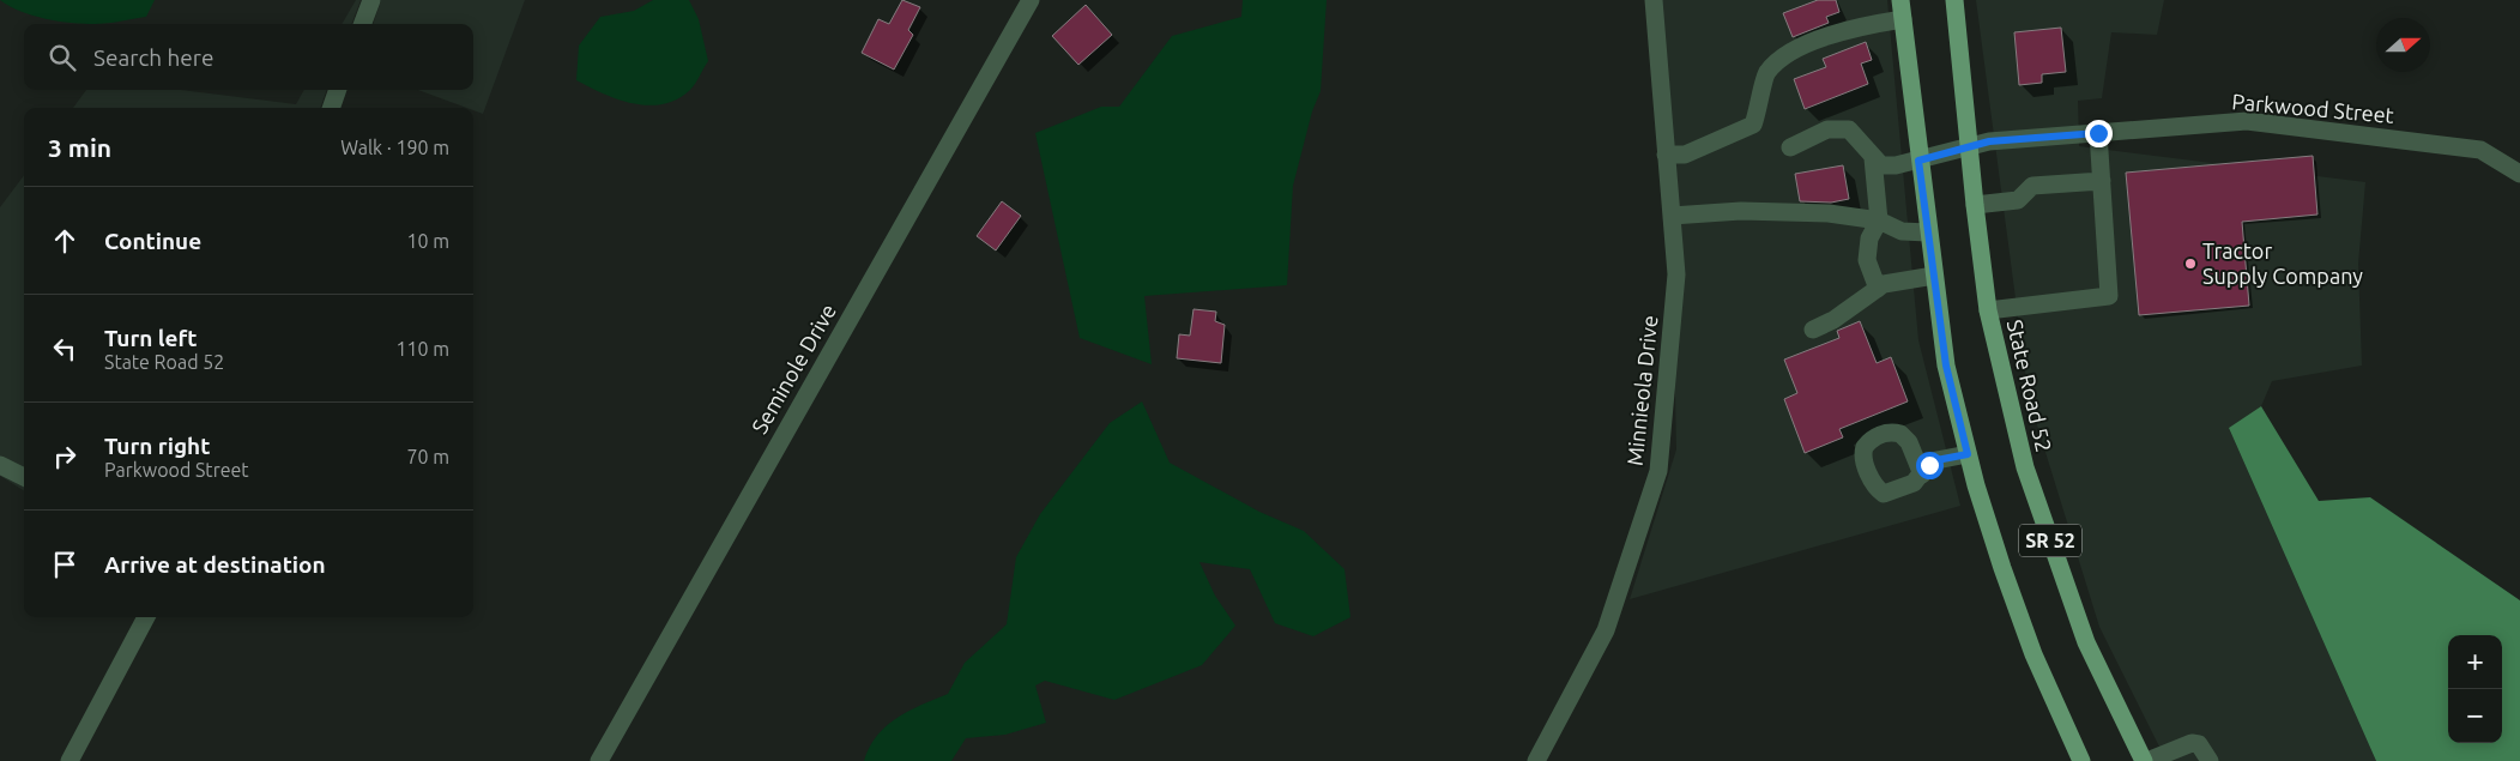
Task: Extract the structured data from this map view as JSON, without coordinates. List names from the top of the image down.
{
  "streets": {
    "main road": ["State Road 52", "SR 52"],
    "street": ["Parkwood Street", "Seminole Drive", "Minnieola Drive"]
  },
  "crossings": [
    ["Parkwood Street", "State Road 52"],
    ["Parkwood Street", "SR 52"]
  ],
  "places": ["Tractor Supply Company"],
  "north": "right",
  "page": {
    "search": "Search here",
    "heading": ["3 min", "Walk · 190 m"],
    "list": [
      ["Continue", "10 m"],
      ["Turn left", "State Road 52", "110 m"],
      ["Turn right", "Parkwood Street", "70 m"],
      "Arrive at destination"
    ],
    "map_buttons": ["+", "−"]
  }
}
